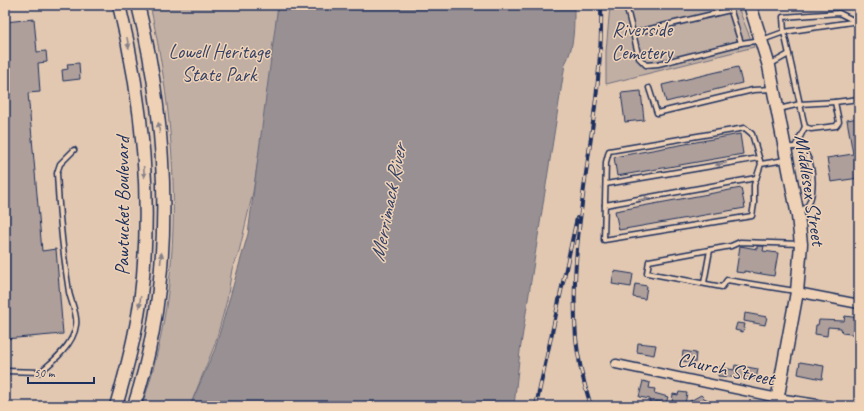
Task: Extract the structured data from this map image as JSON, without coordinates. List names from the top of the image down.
{
  "streets": {
    "main road": ["Middlesex Street", "Pawtucket Boulevard"],
    "street": ["Church Street"]
  },
  "crossings": [
    ["Middlesex Street", "Church Street"]
  ],
  "water": ["Merrimack River"],
  "parks": ["Riverside Cemetery", "Lowell Heritage State Park"],
  "scale_bar": "50 m"
}
